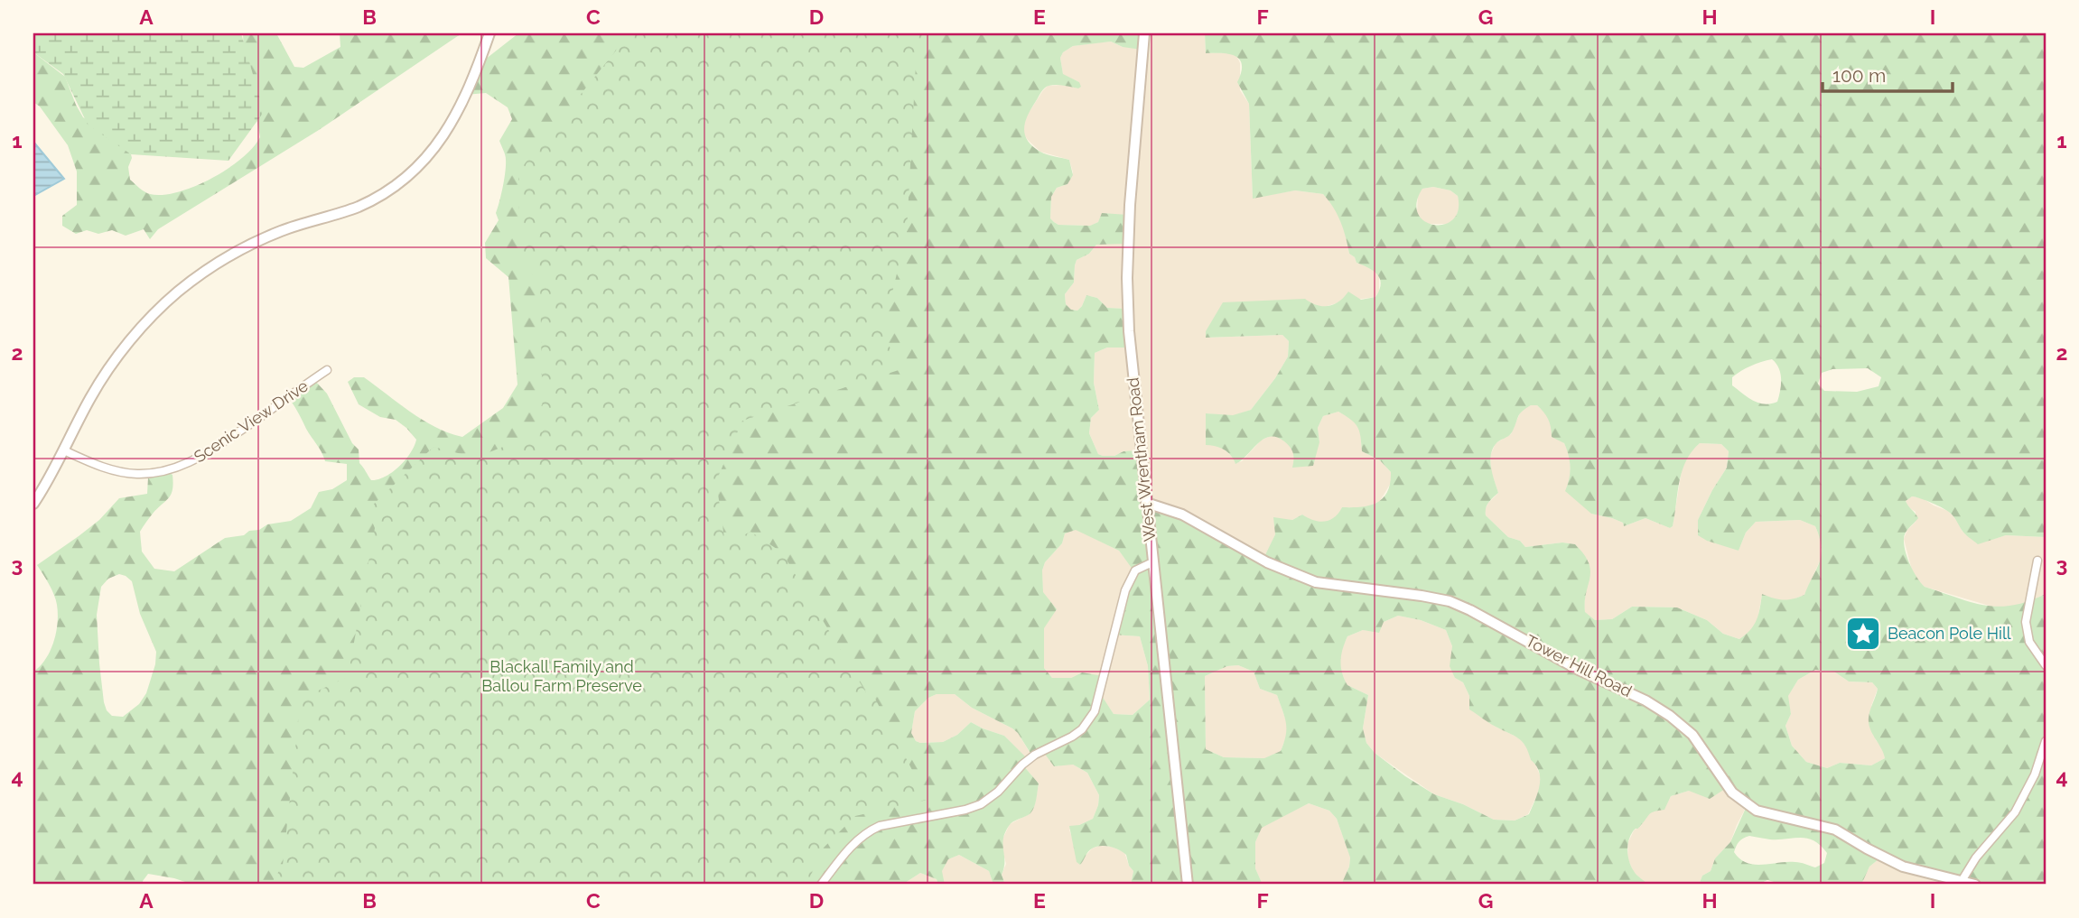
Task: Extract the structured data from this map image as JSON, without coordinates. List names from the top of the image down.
{
  "streets": {
    "street": ["Scenic View Drive", "West Wrentham Road", "Tower Hill Road"]
  },
  "crossings": [
    ["West Wrentham Road", "Tower Hill Road"]
  ],
  "parks": ["Blackall Family and Ballou Farm Preserve"],
  "places": {
    "place": ["Beacon Pole Hill"]
  },
  "scale_bar": "100 m",
  "grid": {
    "columns": [
      "A",
      "B",
      "C",
      "D",
      "E",
      "F",
      "G",
      "H",
      "I"
    ],
    "rows": [
      "1",
      "2",
      "3",
      "4"
    ]
  }
}
